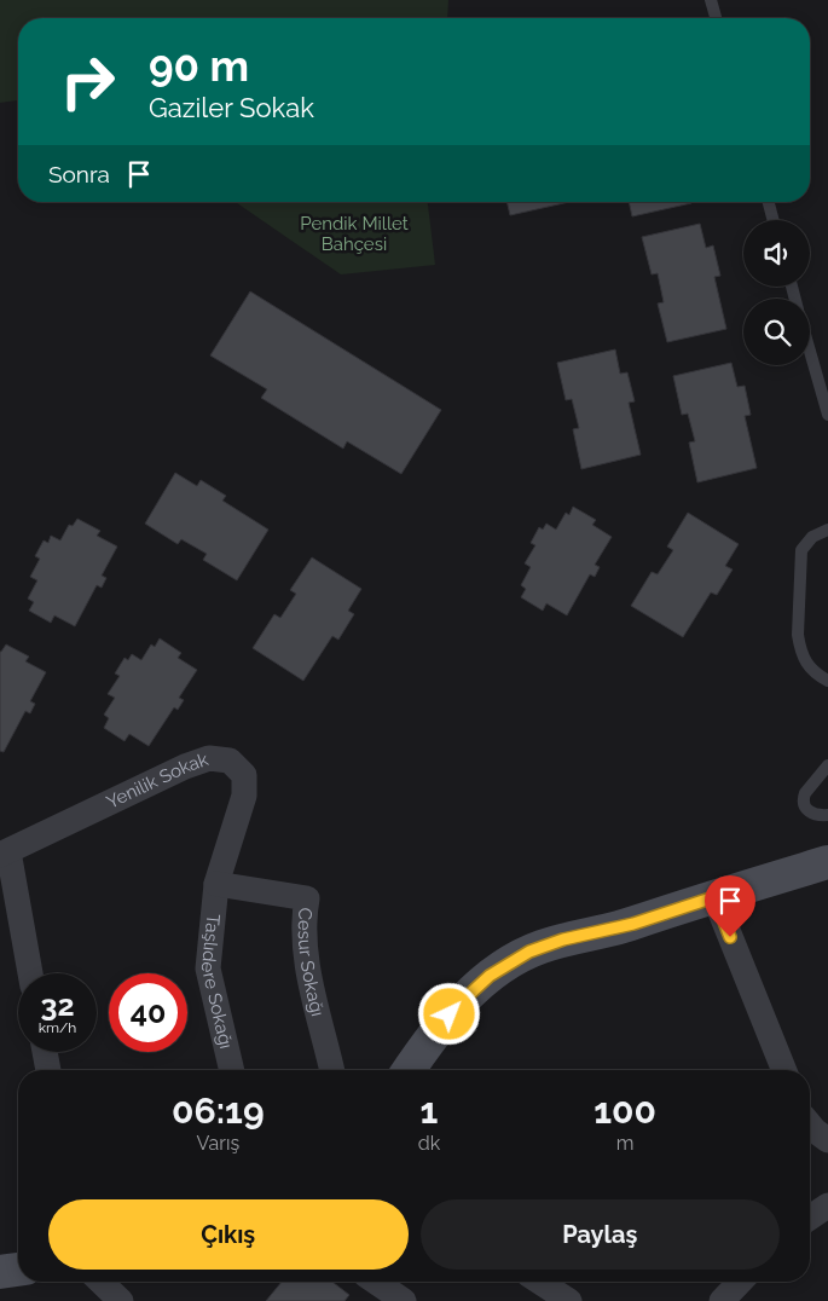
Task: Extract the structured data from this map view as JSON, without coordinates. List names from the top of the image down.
{
  "streets": {
    "street": ["Yenilik Sokak", "Cesur Sokağı", "Taşlıdere Sokağı"]
  },
  "crossings": [
    ["Yenilik Sokak", "Cesur Sokağı"],
    ["Yenilik Sokak", "Taşlıdere Sokağı"],
    ["Cesur Sokağı", "Taşlıdere Sokağı"]
  ],
  "parks": ["Pendik Millet Bahçesi"],
  "page": {
    "turn": ["90 m", "Gaziler Sokak"],
    "then": "Sonra",
    "speed": "32 km/h",
    "limit": "40",
    "eta": [
      "06:19",
      "Varış",
      "1",
      "dk",
      "100",
      "m"
    ],
    "buttons": ["Çıkış", "Paylaş"]
  }
}
